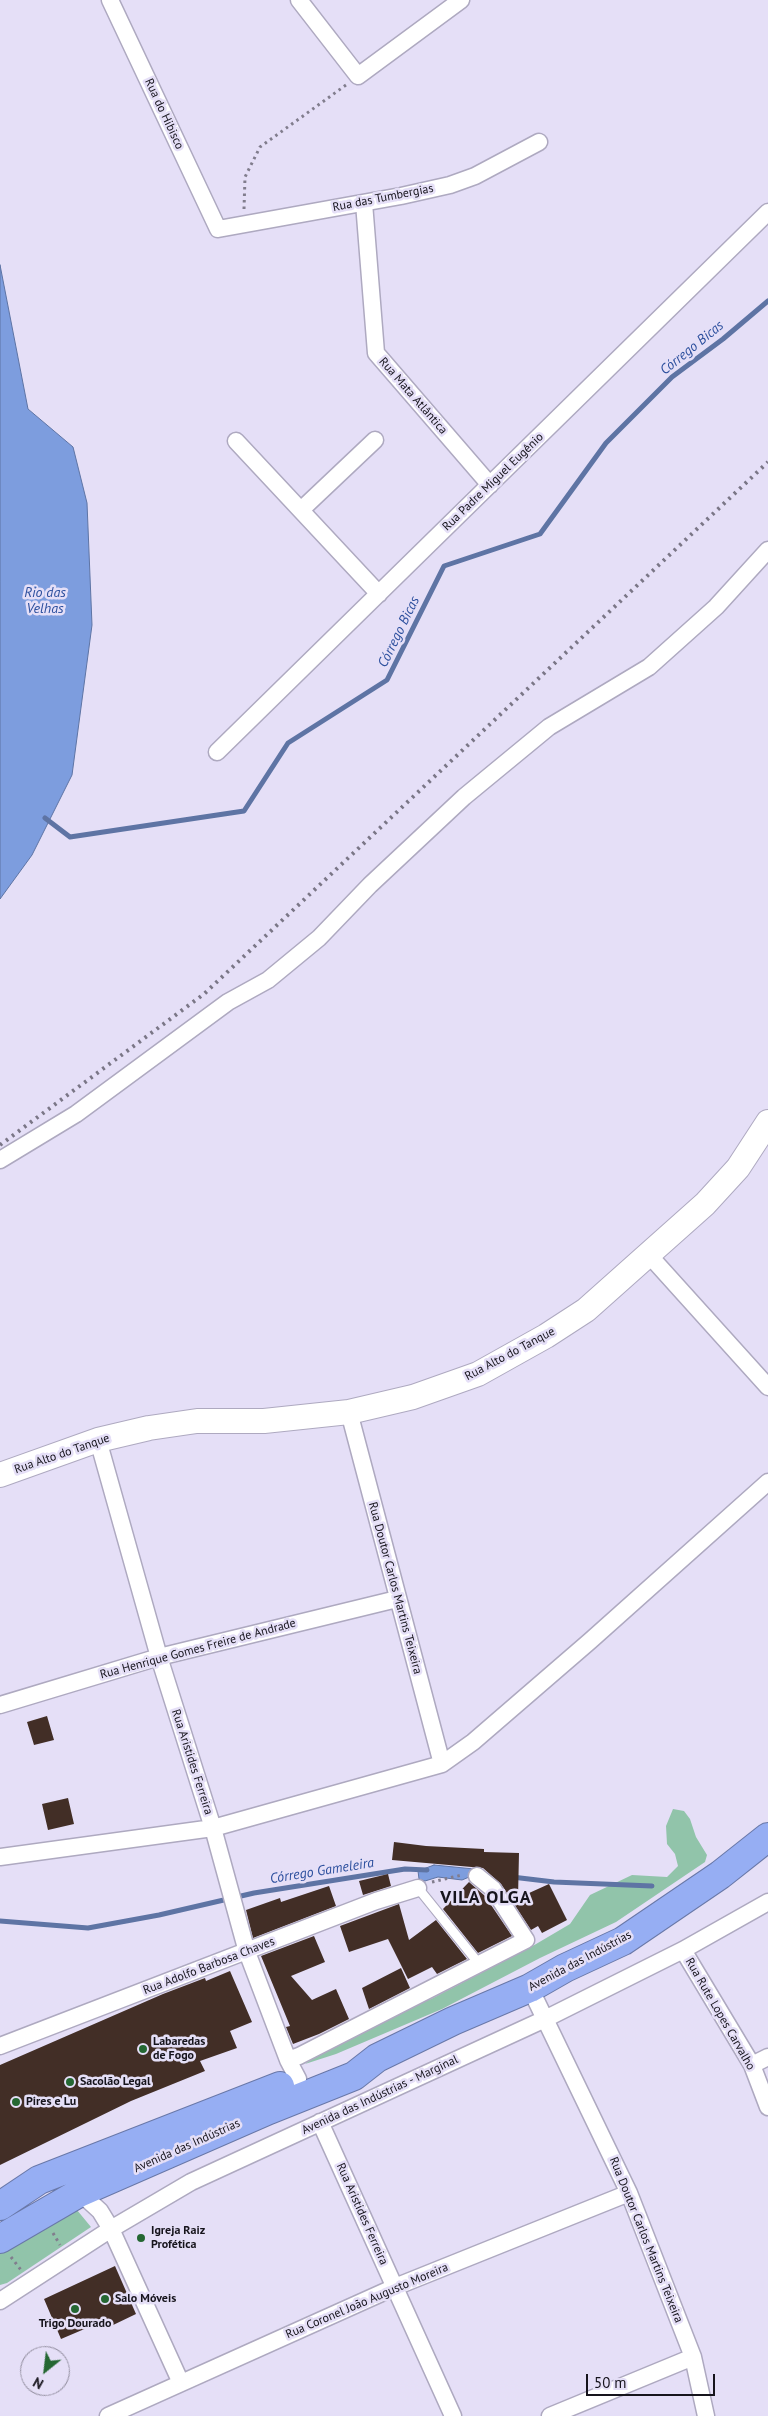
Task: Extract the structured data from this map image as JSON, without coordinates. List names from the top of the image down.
{
  "streets": {
    "highway": ["Avenida das Indústrias"],
    "main road": ["Rua Alto do Tanque"],
    "street": [
      "Rua do Hibisco",
      "Rua das Tumbergias",
      "Rua Mata Atlântica",
      "Rua Padre Miguel Eugênio",
      "Rua Doutor Carlos Martins Teixeira",
      "Rua Henrique Gomes Freire de Andrade",
      "Rua Aristides Ferreira",
      "Rua Adolfo Barbosa Chaves",
      "Rua Rute Lopes Carvalho",
      "Avenida das Indústrias - Marginal",
      "Rua Coronel João Augusto Moreira"
    ]
  },
  "crossings": [
    ["Rua do Hibisco", "Rua das Tumbergias"],
    ["Rua das Tumbergias", "Rua Mata Atlântica"],
    ["Rua Mata Atlântica", "Rua Padre Miguel Eugênio"],
    ["Rua Alto do Tanque", "Rua Doutor Carlos Martins Teixeira"],
    ["Rua Alto do Tanque", "Rua Aristides Ferreira"],
    ["Rua Doutor Carlos Martins Teixeira", "Rua Henrique Gomes Freire de Andrade"],
    ["Rua Doutor Carlos Martins Teixeira", "Avenida das Indústrias"],
    ["Rua Doutor Carlos Martins Teixeira", "Avenida das Indústrias - Marginal"],
    ["Rua Doutor Carlos Martins Teixeira", "Rua Coronel João Augusto Moreira"],
    ["Rua Henrique Gomes Freire de Andrade", "Rua Aristides Ferreira"],
    ["Rua Aristides Ferreira", "Avenida das Indústrias"],
    ["Rua Aristides Ferreira", "Rua Adolfo Barbosa Chaves"],
    ["Rua Aristides Ferreira", "Avenida das Indústrias - Marginal"],
    ["Rua Aristides Ferreira", "Rua Coronel João Augusto Moreira"],
    ["Rua Rute Lopes Carvalho", "Avenida das Indústrias - Marginal"]
  ],
  "districts": ["VILA OLGA"],
  "water": ["Córrego Bicas", "Rio das Velhas", "Córrego Gameleira"],
  "places": [
    "Labaredas de Fogo",
    "Sacolão Legal",
    "Pires e Lu",
    "Igreja Raiz Profética",
    "Salo Móveis",
    "Trigo Dourado"
  ],
  "scale_bar": "50 m",
  "north": "bottom left"
}
